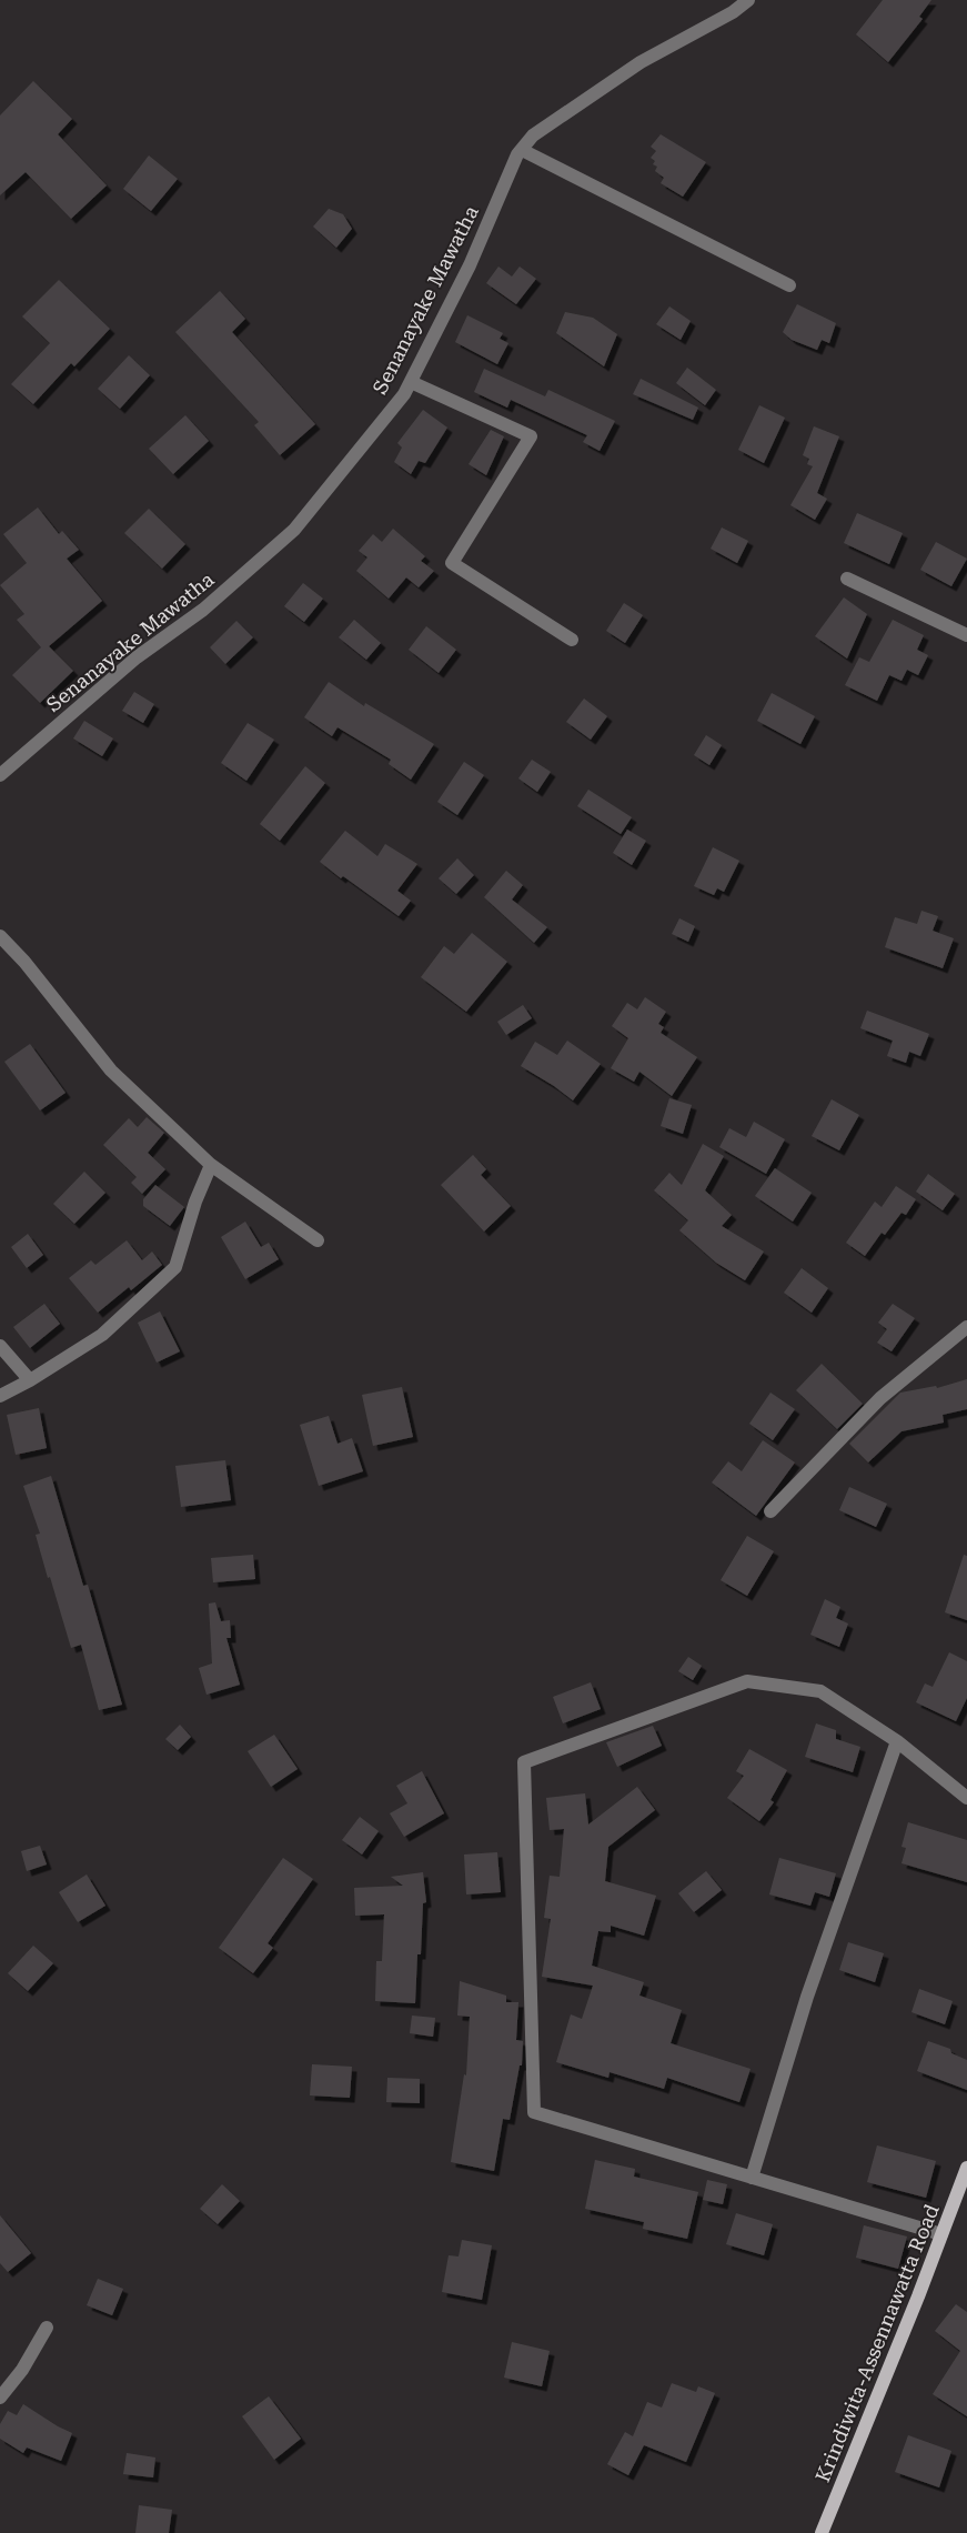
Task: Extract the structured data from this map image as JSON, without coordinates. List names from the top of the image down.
{
  "streets": {
    "main road": ["Krindiwita-Assennawatta Road"],
    "street": ["Senanayake Mawatha"]
  }
}
